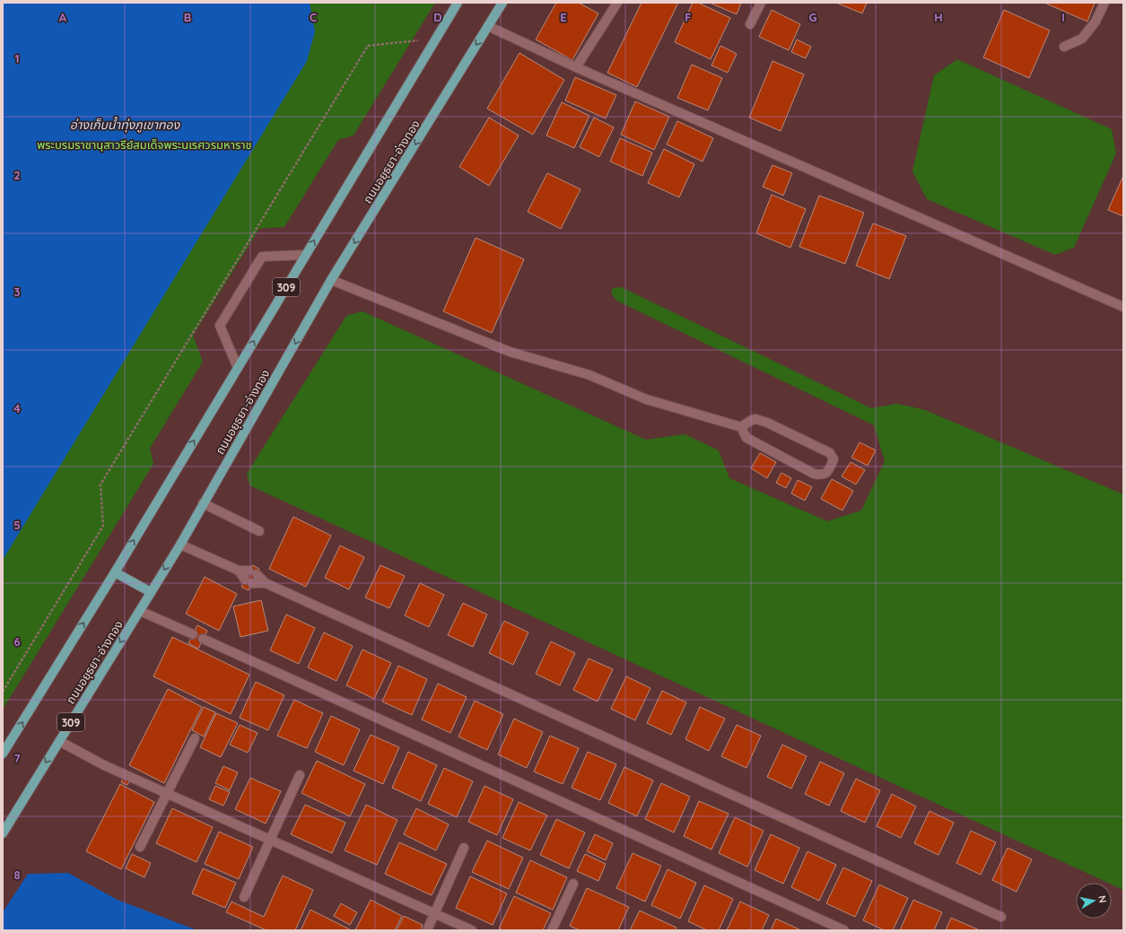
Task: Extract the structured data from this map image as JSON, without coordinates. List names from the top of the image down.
{
  "streets": {
    "main road": ["ถนนอยุธยา-อ่างทอง", "309"]
  },
  "water": ["อ่างเก็บน้ำทุ่งภูเขาทอง"],
  "parks": ["พระบรมราชานุสาวรีย์สมเด็จพระนเรศวรมหาราช"],
  "north": "right",
  "grid": {
    "columns": [
      "A",
      "B",
      "C",
      "D",
      "E",
      "F",
      "G",
      "H",
      "I"
    ],
    "rows": [
      "1",
      "2",
      "3",
      "4",
      "5",
      "6",
      "7",
      "8"
    ]
  }
}
